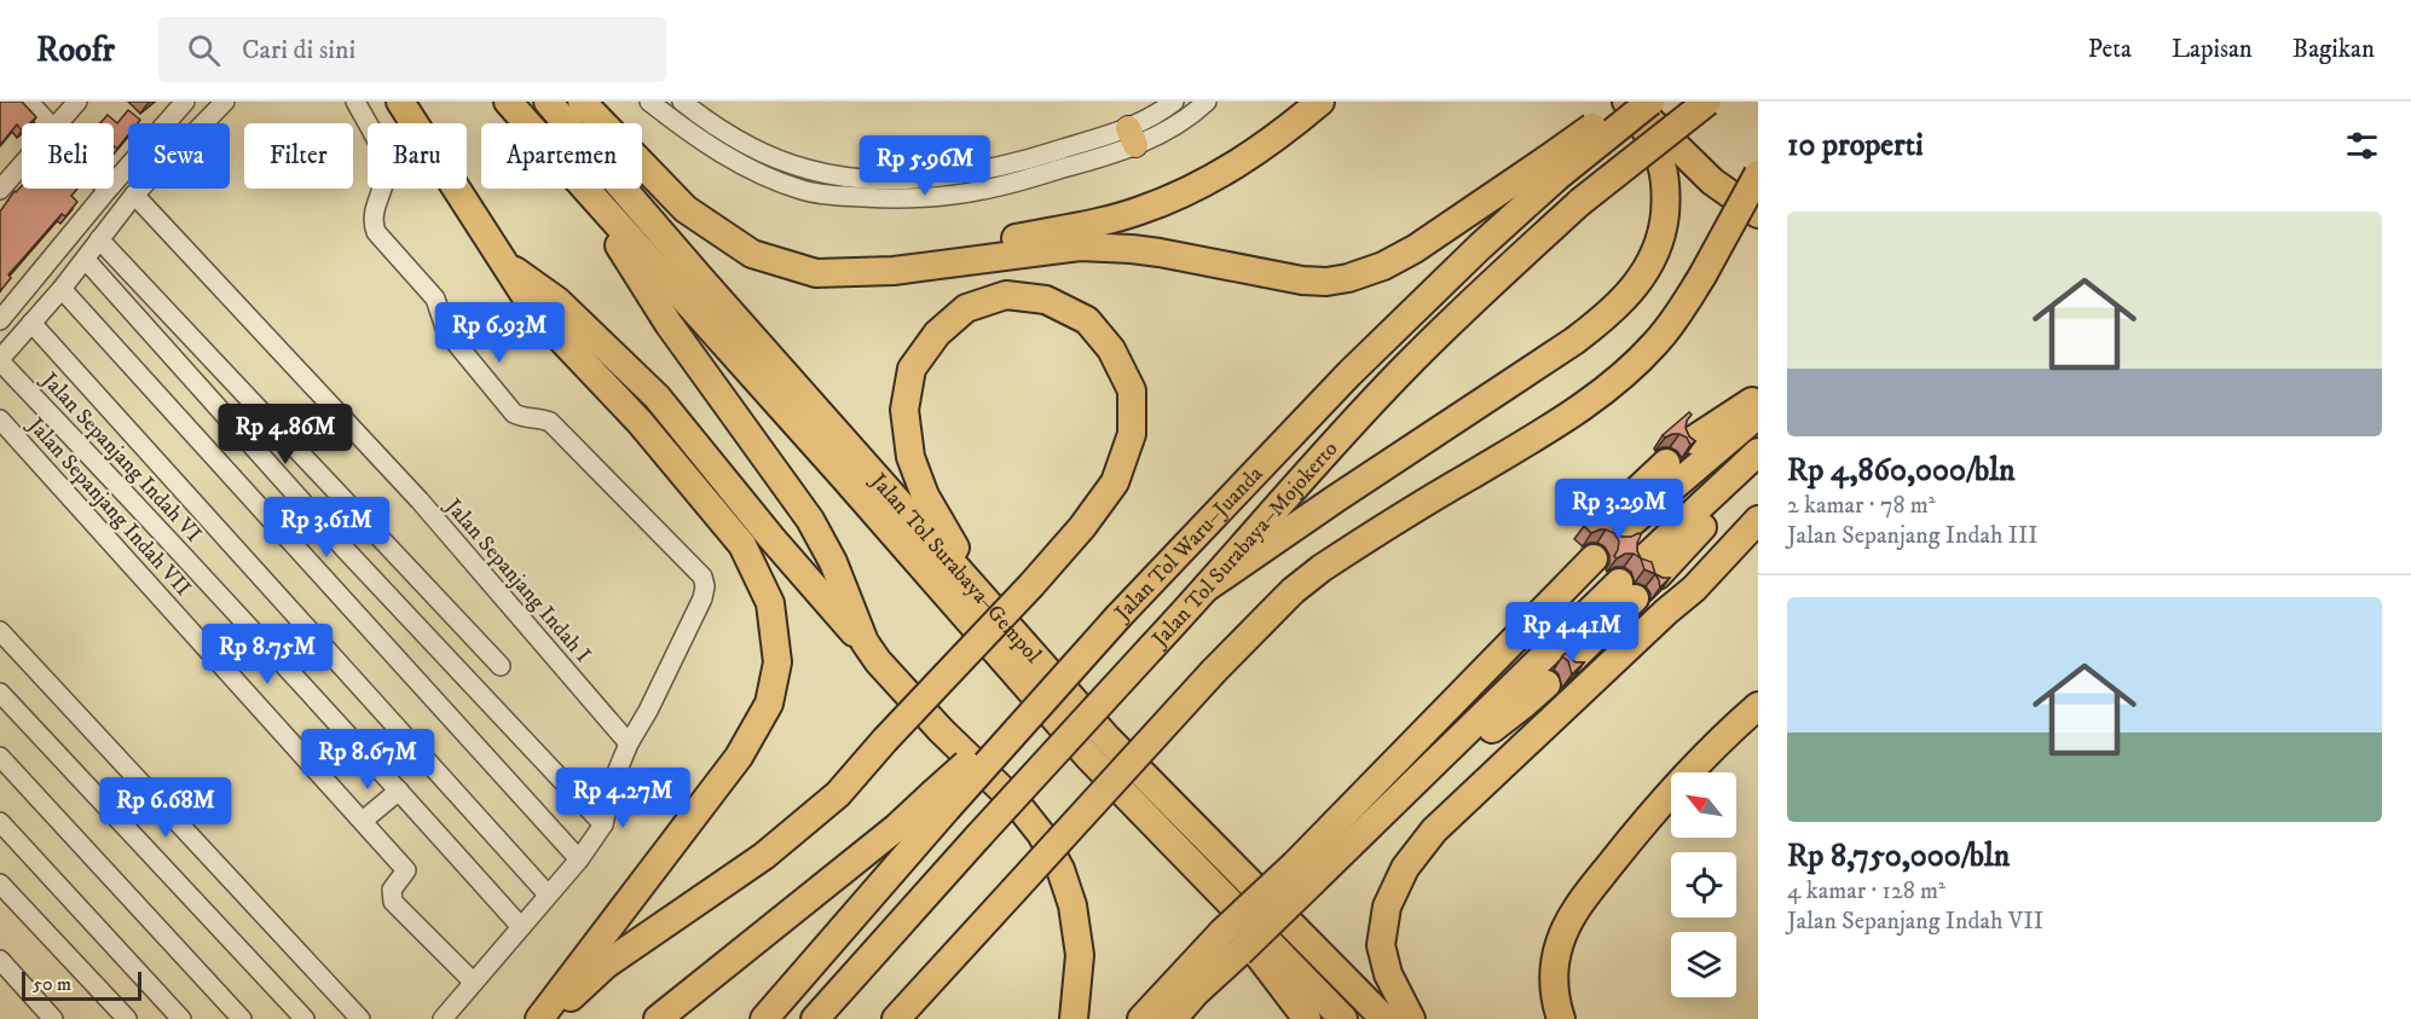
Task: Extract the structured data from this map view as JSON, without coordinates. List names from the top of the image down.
{
  "streets": {
    "highway": ["Jalan Tol Waru–Juanda", "Jalan Tol Surabaya–Mojokerto", "Jalan Tol Surabaya–Gempol"],
    "street": ["Jalan Sepanjang Indah VI", "Jalan Sepanjang Indah VII", "Jalan Sepanjang Indah I"]
  },
  "scale_bar": "50 m",
  "north": "top left",
  "page": {
    "header": "Roofr",
    "search": "Cari di sini",
    "nav": ["Peta", "Lapisan", "Bagikan"],
    "heading": "10 properti",
    "chip": [
      "Beli",
      "Sewa",
      "Filter",
      "Baru",
      "Apartemen"
    ],
    "price": [
      "Rp 5.96M",
      "Rp 6.93M",
      "Rp 4.86M",
      "Rp 3.29M",
      "Rp 3.61M",
      "Rp 4.41M",
      "Rp 8.75M",
      "Rp 8.67M",
      "Rp 4.27M",
      "Rp 6.68M"
    ],
    "list": [
      {
        "name": "Rp 4,860,000/bln",
        "note": "2 kamar · 78 m² · Jalan Sepanjang Indah III"
      },
      {
        "name": "Rp 8,750,000/bln",
        "note": "4 kamar · 128 m² · Jalan Sepanjang Indah VII"
      }
    ],
    "scale": "50 m"
  }
}
